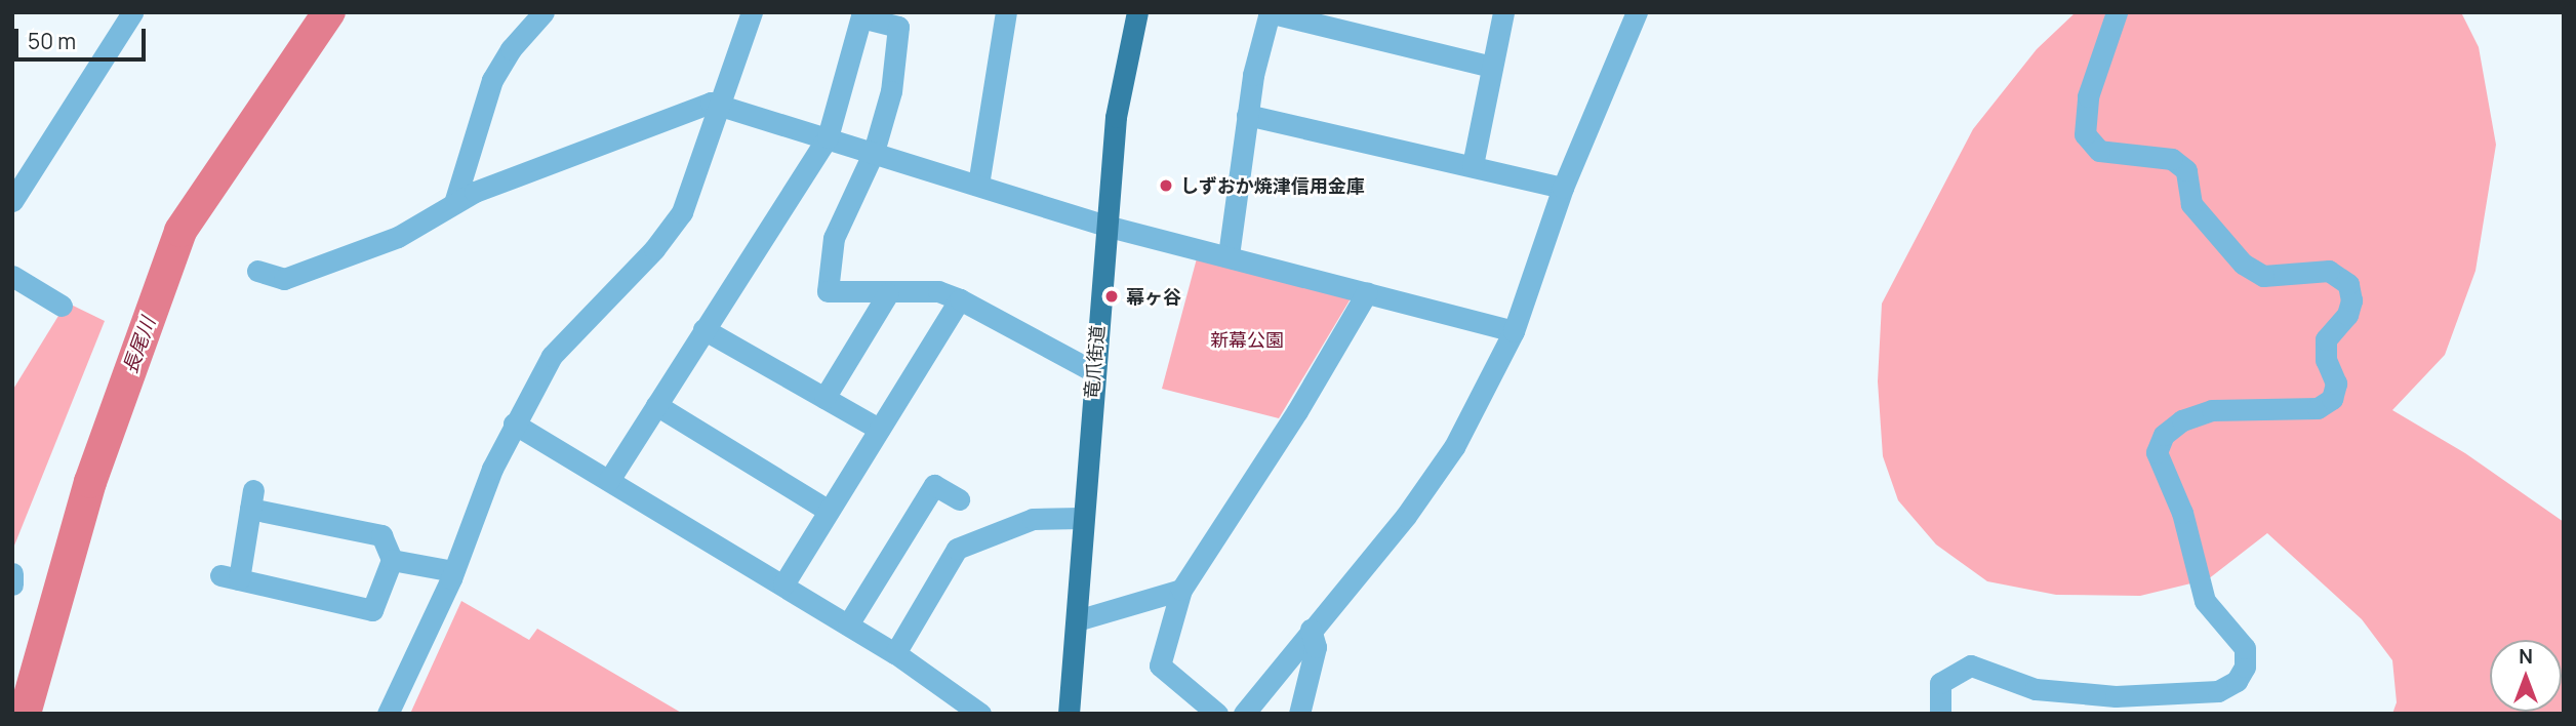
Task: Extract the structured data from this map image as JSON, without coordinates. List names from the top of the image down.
{
  "streets": {
    "main road": ["竜爪街道"]
  },
  "water": ["長尾川"],
  "parks": ["新幕公園"],
  "places": ["しずおか焼津信用金庫", "幕ヶ谷"],
  "scale_bar": "50 m",
  "north": "top"
}
